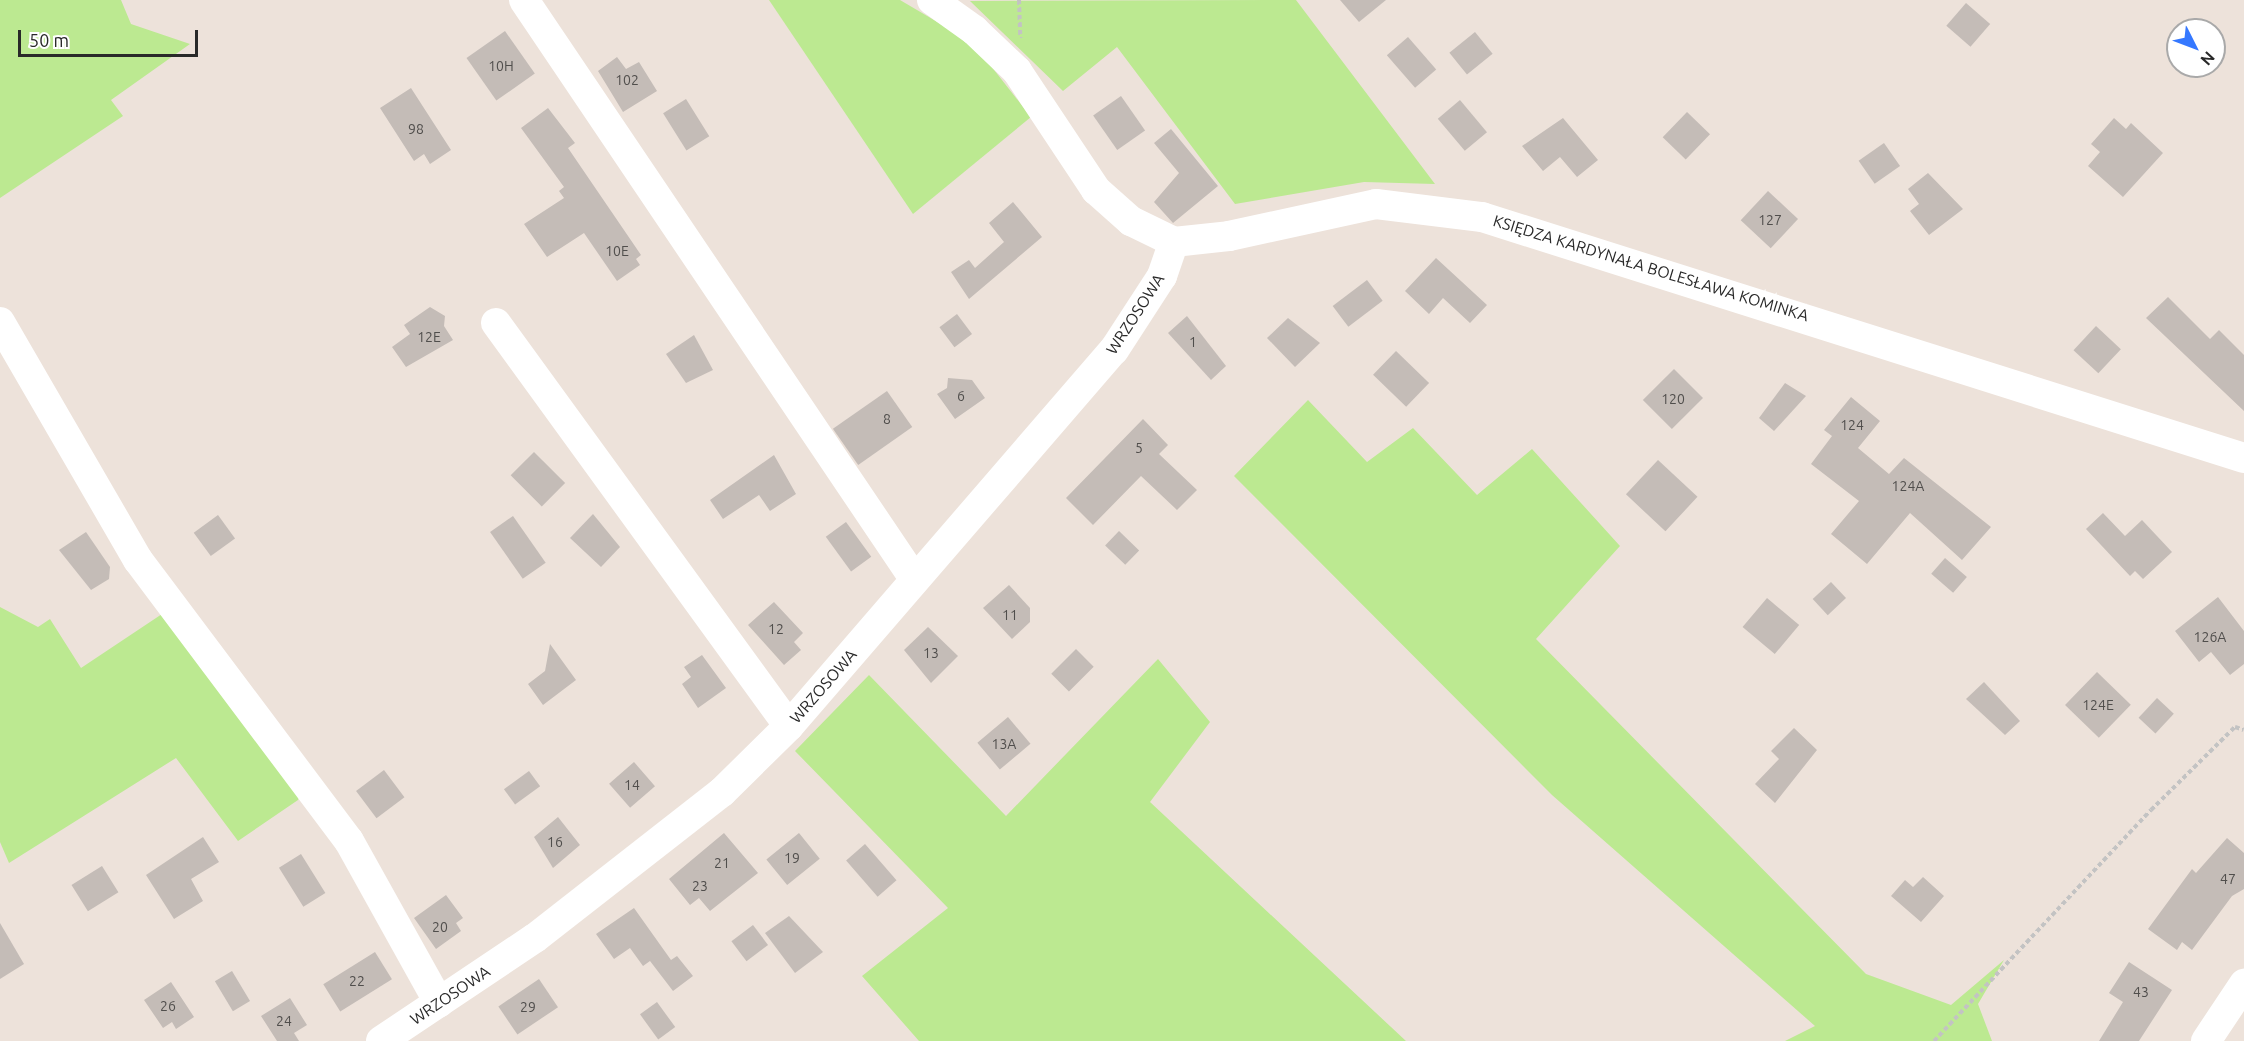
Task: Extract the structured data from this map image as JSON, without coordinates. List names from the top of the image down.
{
  "streets": {
    "street": ["KSIĘDZA KARDYNAŁA BOLESŁAWA KOMINKA", "WRZOSOWA"]
  },
  "crossings": [
    ["KSIĘDZA KARDYNAŁA BOLESŁAWA KOMINKA", "WRZOSOWA"]
  ],
  "house_numbers": [
    "10H",
    "102",
    "98",
    "127",
    "10E",
    "12E",
    "1",
    "6",
    "120",
    "8",
    "124",
    "5",
    "124A",
    "11",
    "12",
    "126A",
    "13",
    "124E",
    "13A",
    "14",
    "16",
    "19",
    "21",
    "47",
    "23",
    "20",
    "22",
    "43",
    "26",
    "29",
    "24"
  ],
  "scale_bar": "50 m",
  "north": "bottom right"
}
